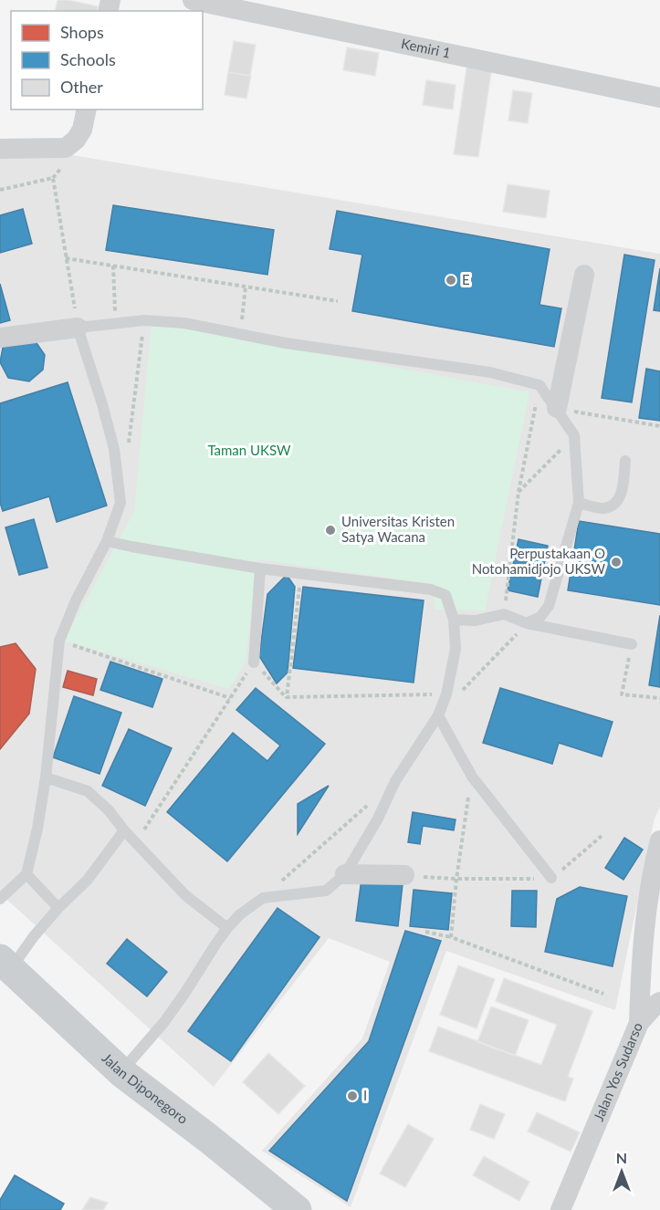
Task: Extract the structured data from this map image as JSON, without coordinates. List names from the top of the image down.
{
  "streets": {
    "main road": ["Jalan Diponegoro"],
    "street": ["Kemiri 1", "Jalan Yos Sudarso"]
  },
  "parks": ["Taman UKSW"],
  "places": [
    "E",
    "Universitas Kristen Satya Wacana",
    "Perpustakaan O Notohamidjojo UKSW",
    "I"
  ],
  "legend": ["Shops", "Schools", "Other"],
  "north": "top"
}
